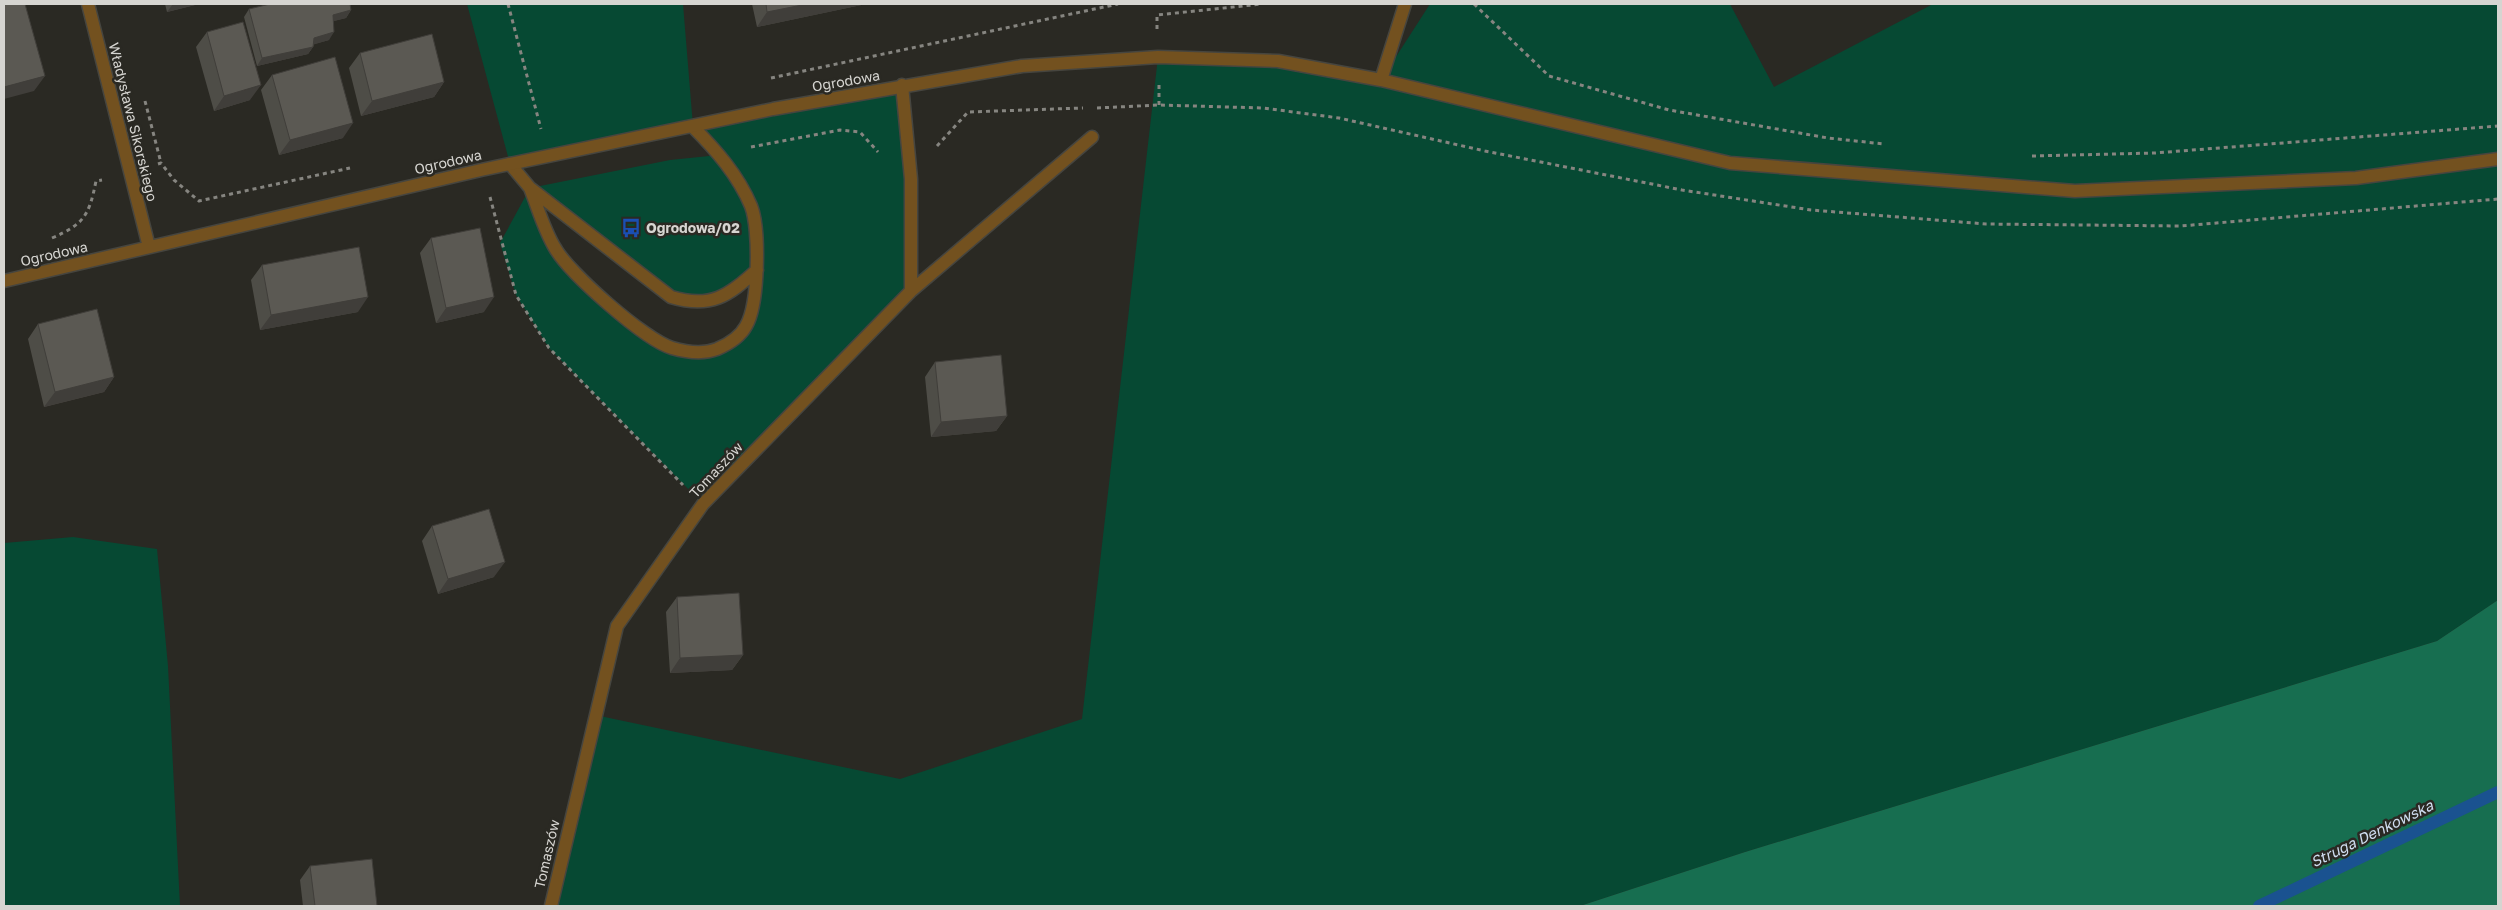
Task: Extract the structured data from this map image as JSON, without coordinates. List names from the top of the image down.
{
  "streets": {
    "street": ["Ogrodowa", "Władysława Sikorskiego", "Tomaszów"]
  },
  "crossings": [
    ["Ogrodowa", "Władysława Sikorskiego"]
  ],
  "water": ["Struga Denkowska"],
  "places": {
    "bus stop": ["Ogrodowa/02"]
  }
}
